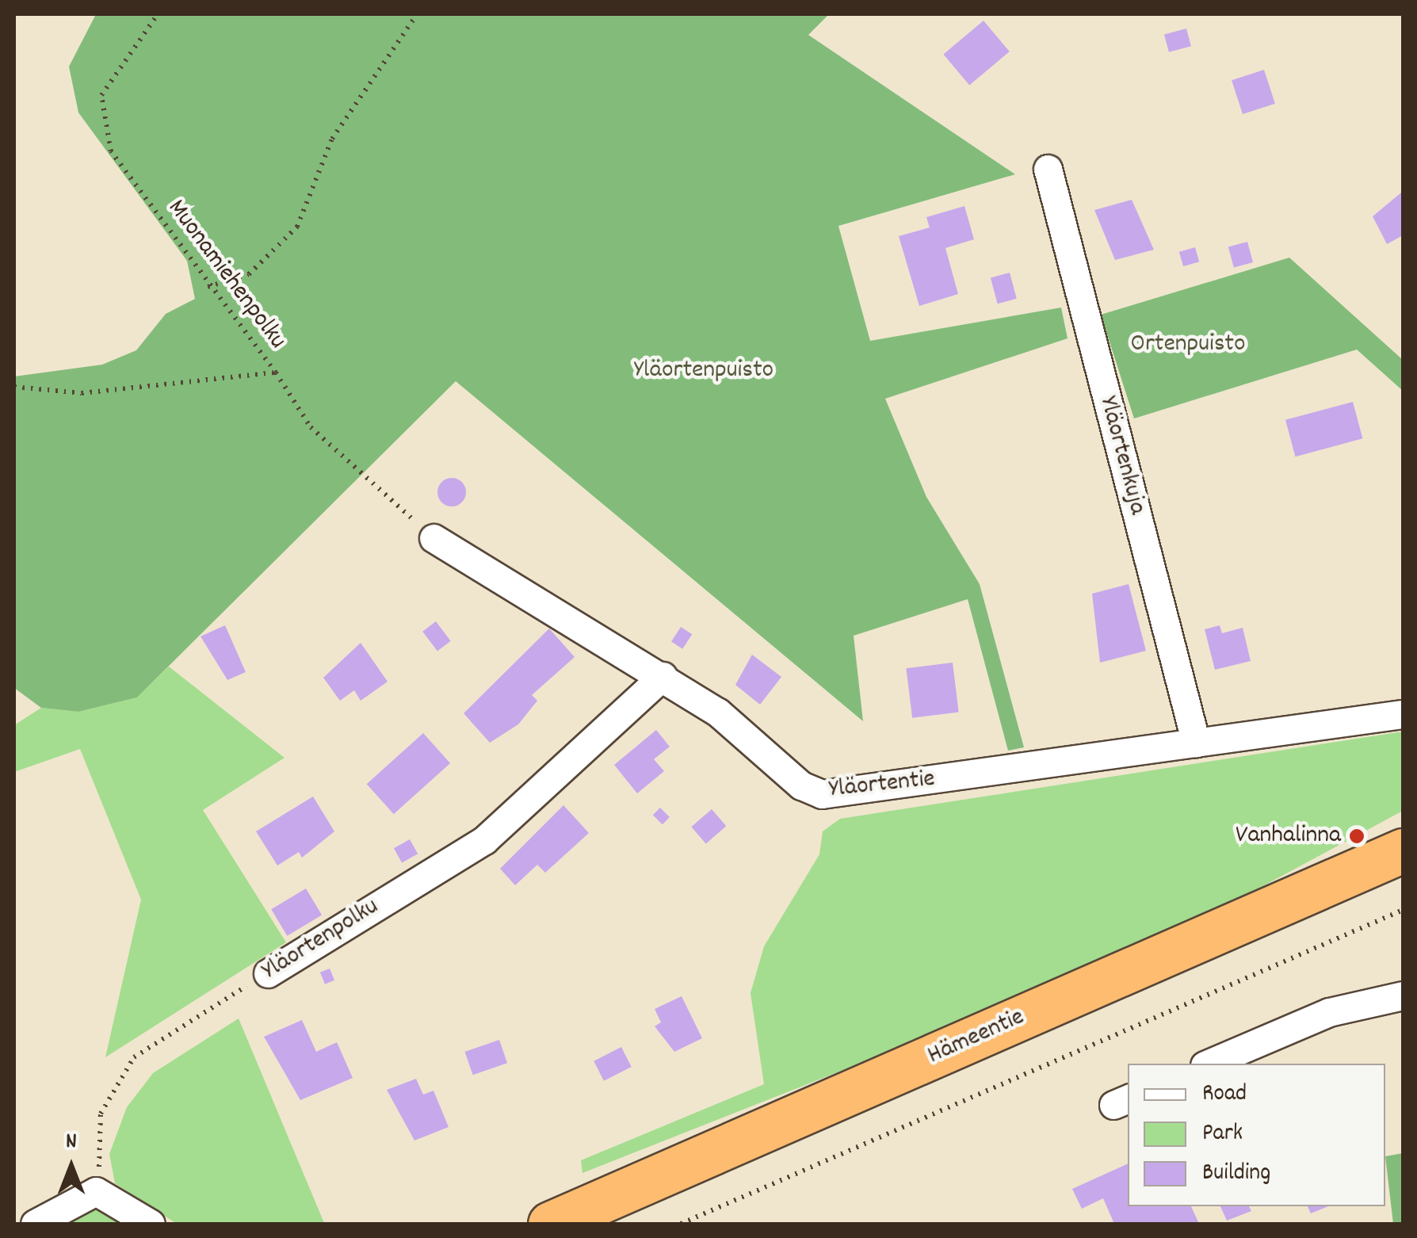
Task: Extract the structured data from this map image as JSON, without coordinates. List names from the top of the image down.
{
  "streets": {
    "highway": ["Hämeentie"],
    "street": ["Yläortenkuja", "Yläortentie", "Yläortenpolku"],
    "path": ["Muonamiehenpolku"]
  },
  "crossings": [
    ["Yläortenkuja", "Yläortentie"],
    ["Yläortentie", "Yläortenpolku"]
  ],
  "parks": ["Ortenpuisto", "Yläortenpuisto"],
  "places": ["Vanhalinna"],
  "legend": ["Road", "Park", "Building"],
  "north": "top"
}
